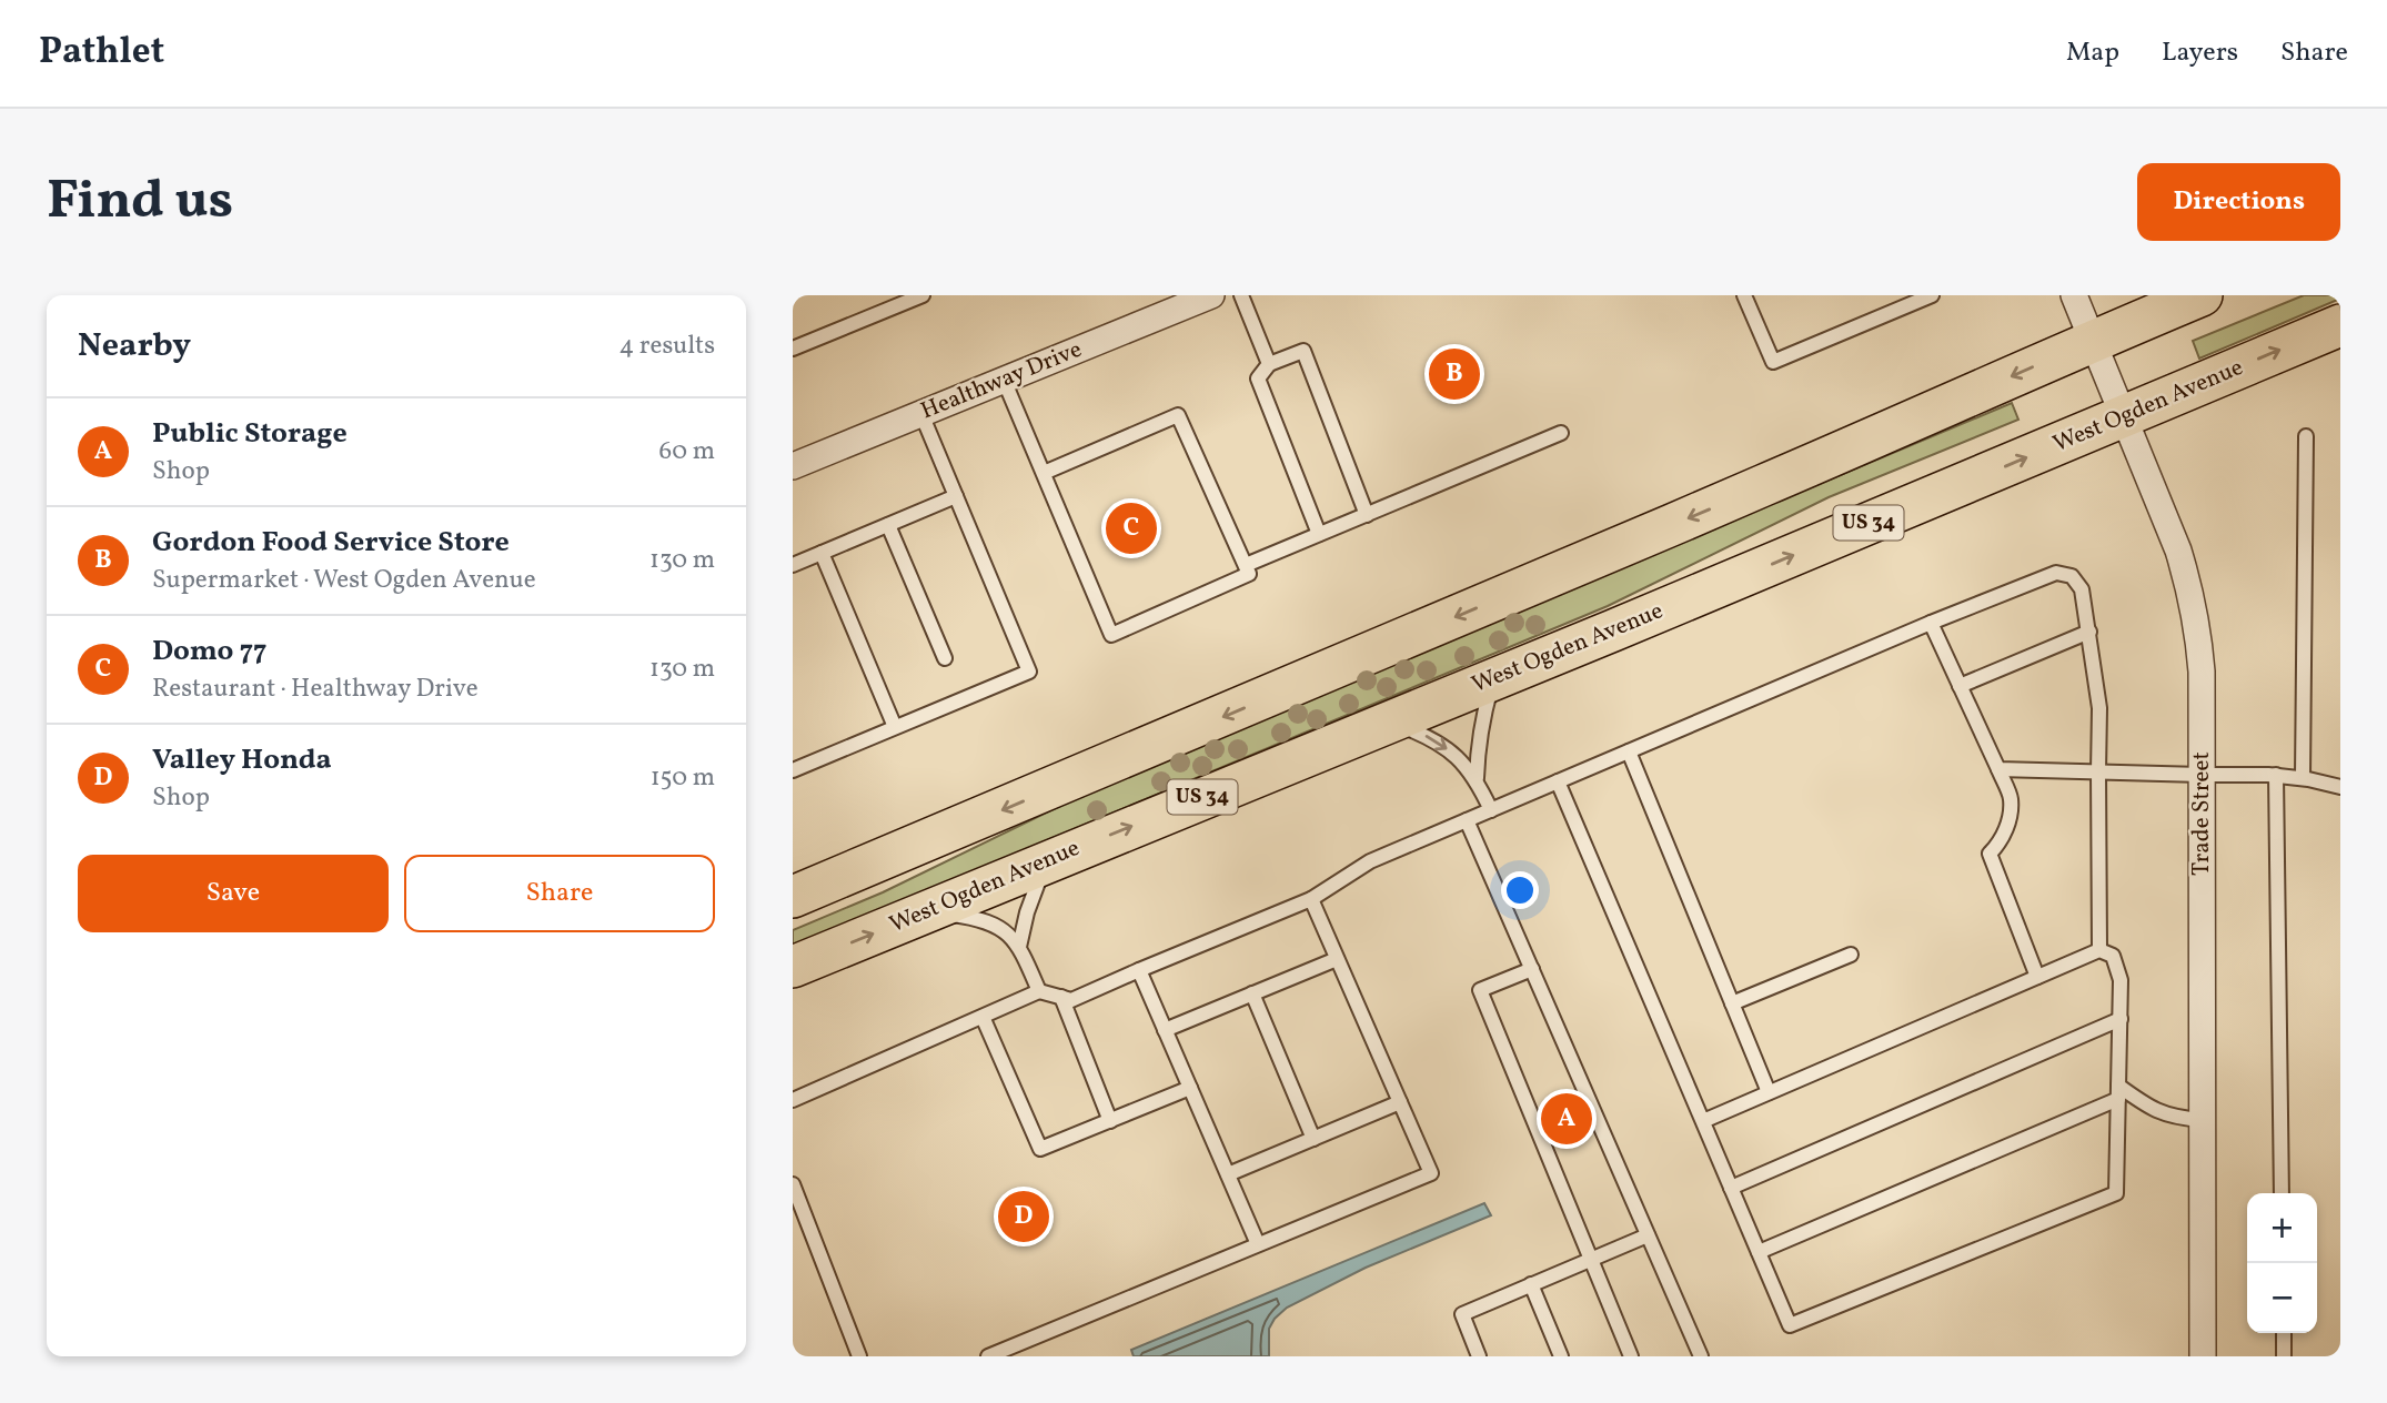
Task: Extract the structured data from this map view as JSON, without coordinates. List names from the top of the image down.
{
  "streets": {
    "main road": ["West Ogden Avenue", "US 34"],
    "street": ["Healthway Drive", "Trade Street"]
  },
  "crossings": [
    ["West Ogden Avenue", "Trade Street"]
  ],
  "page": {
    "header": "Pathlet",
    "nav": ["Map", "Layers", "Share"],
    "buttons": [
      "Directions",
      ["Save", "Share"]
    ],
    "title": "Find us",
    "heading": ["Nearby", "4 results"],
    "pins": [
      "B",
      "C",
      "A",
      "D"
    ],
    "list": [
      {
        "mark": "A",
        "name": "Public Storage",
        "note": "Shop",
        "value": "60 m"
      },
      {
        "mark": "B",
        "name": "Gordon Food Service Store",
        "note": "Supermarket · West Ogden Avenue",
        "value": "130 m"
      },
      {
        "mark": "C",
        "name": "Domo 77",
        "note": "Restaurant · Healthway Drive",
        "value": "130 m"
      },
      {
        "mark": "D",
        "name": "Valley Honda",
        "note": "Shop",
        "value": "150 m"
      }
    ],
    "map_buttons": ["+", "−"]
  }
}
